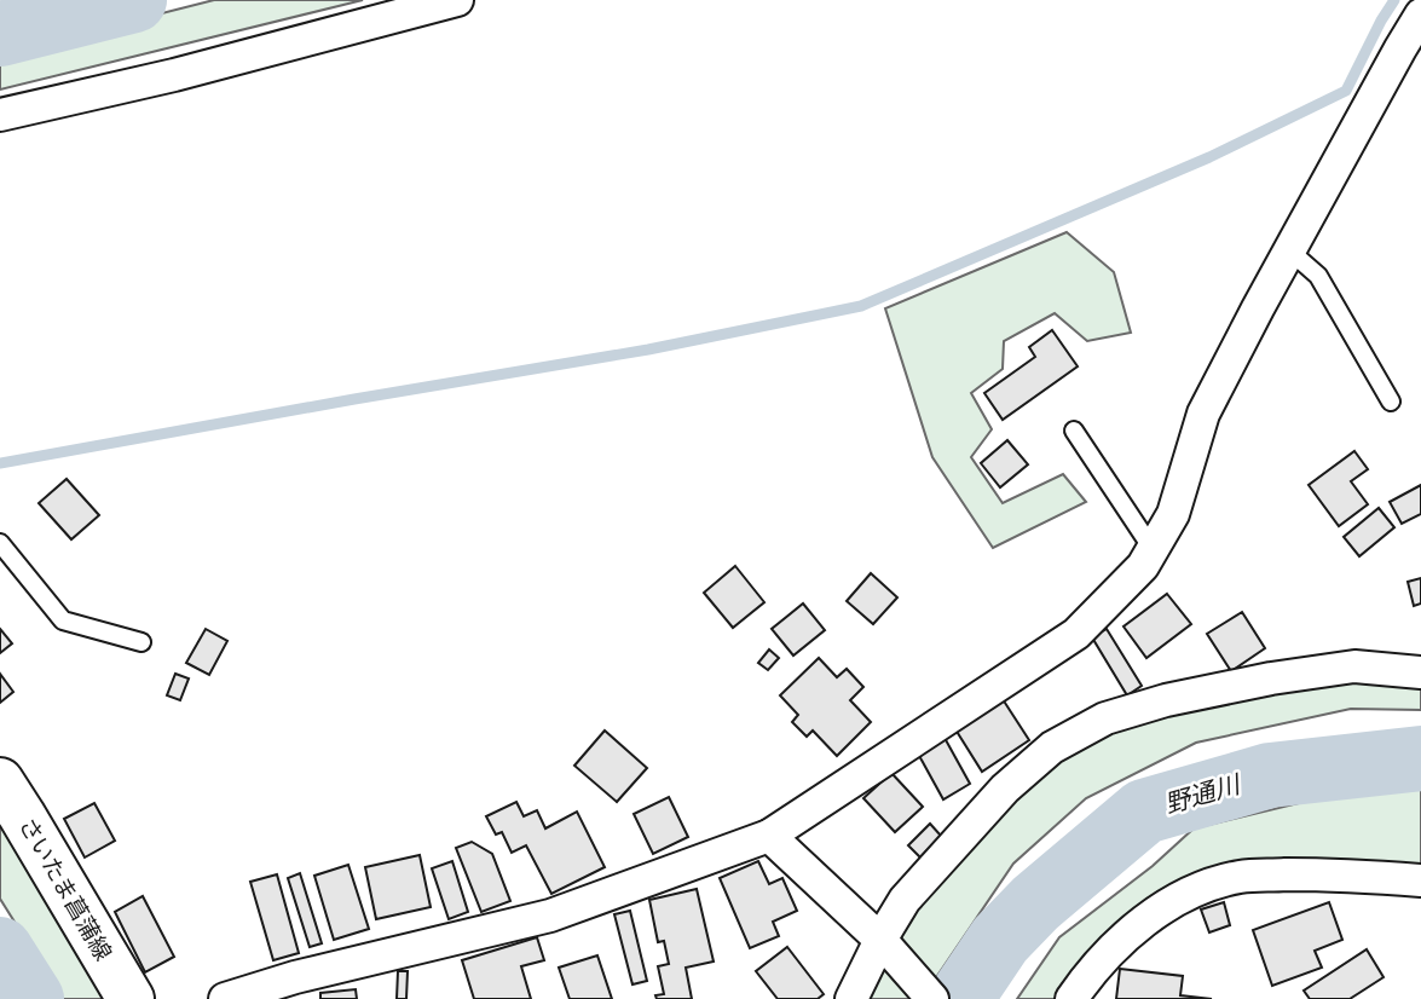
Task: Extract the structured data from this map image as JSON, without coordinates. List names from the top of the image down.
{
  "streets": {
    "main road": ["さいたま菖蒲線"]
  },
  "water": ["野通川"]
}
